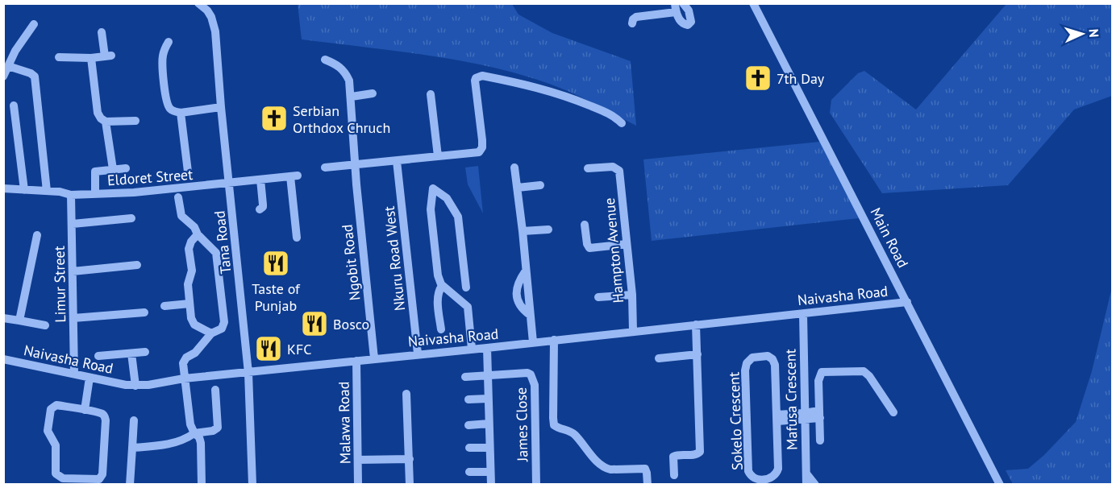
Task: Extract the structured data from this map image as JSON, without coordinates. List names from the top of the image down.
{
  "streets": {
    "street": [
      "Eldoret Street",
      "Main Road",
      "Tana Road",
      "Hampton Avenue",
      "Nkuru Road West",
      "Ngobit Road",
      "Limur Street",
      "Naivasha Road",
      "Mafusa Crescent",
      "Sokelo Crescent",
      "Malawa Road",
      "James Close"
    ]
  },
  "crossings": [
    ["Eldoret Street", "Tana Road"],
    ["Eldoret Street", "Limur Street"],
    ["Main Road", "Naivasha Road"],
    ["Tana Road", "Naivasha Road"],
    ["Hampton Avenue", "Naivasha Road"],
    ["Nkuru Road West", "Naivasha Road"],
    ["Ngobit Road", "Naivasha Road"],
    ["Limur Street", "Naivasha Road"],
    ["Naivasha Road", "Mafusa Crescent"],
    ["Naivasha Road", "Malawa Road"]
  ],
  "places": {
    "church": ["7th Day", "Serbian Orthdox Chruch"],
    "restaurant": ["Taste of Punjab", "Bosco", "KFC"]
  },
  "north": "right"
}
